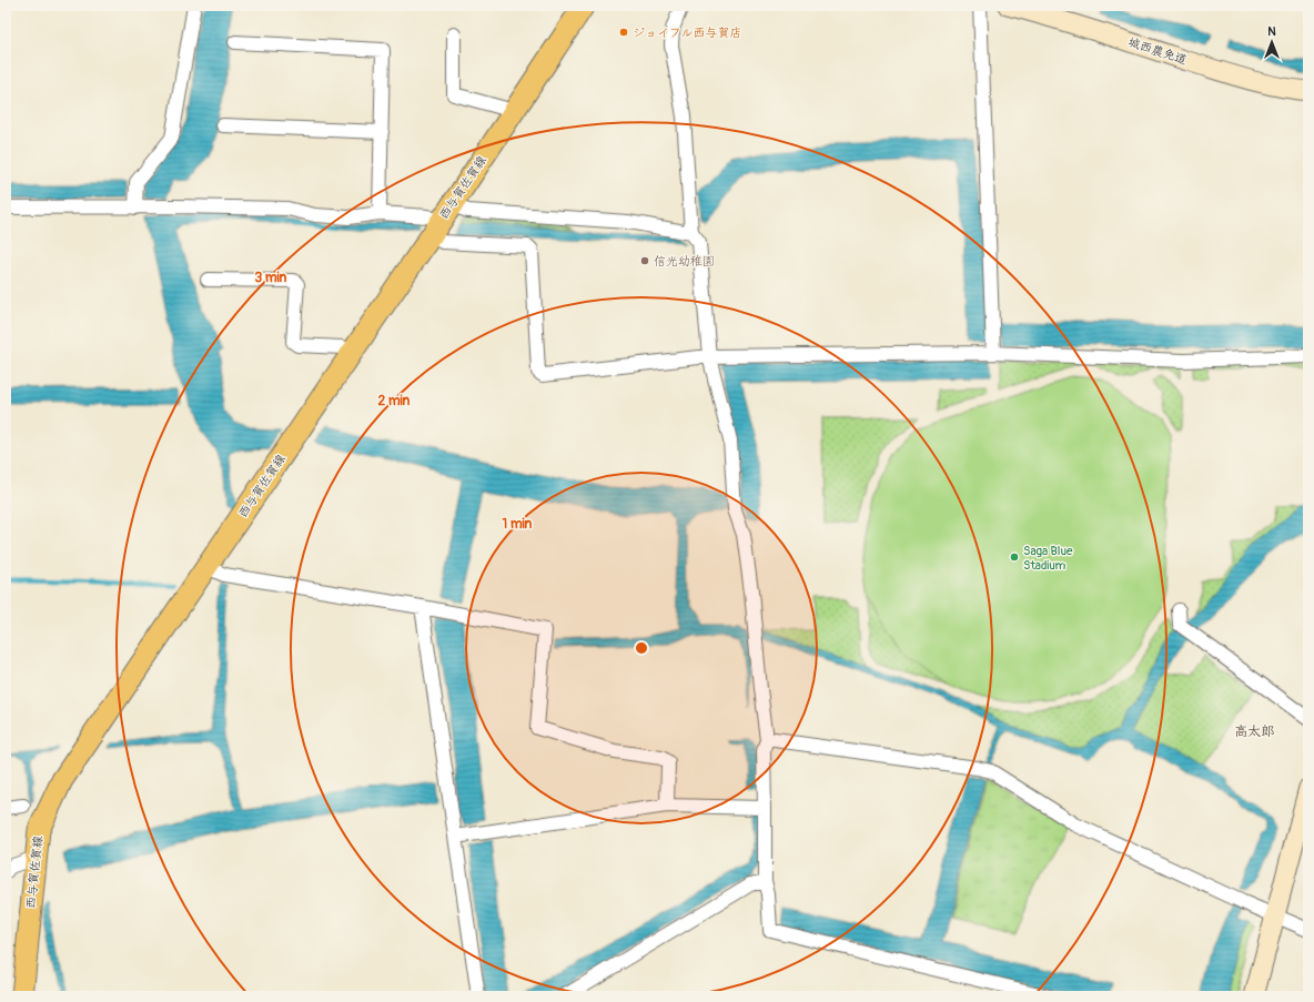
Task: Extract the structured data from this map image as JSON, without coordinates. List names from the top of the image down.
{
  "streets": {
    "main road": ["西与賀佐賀線"],
    "street": ["城西農免道"]
  },
  "districts": ["高太郎"],
  "places": ["ジョイフル西与賀店", "信光幼稚園", "Saga Blue Stadium"],
  "north": "top",
  "rings": ["3 min", "2 min", "1 min"]
}
